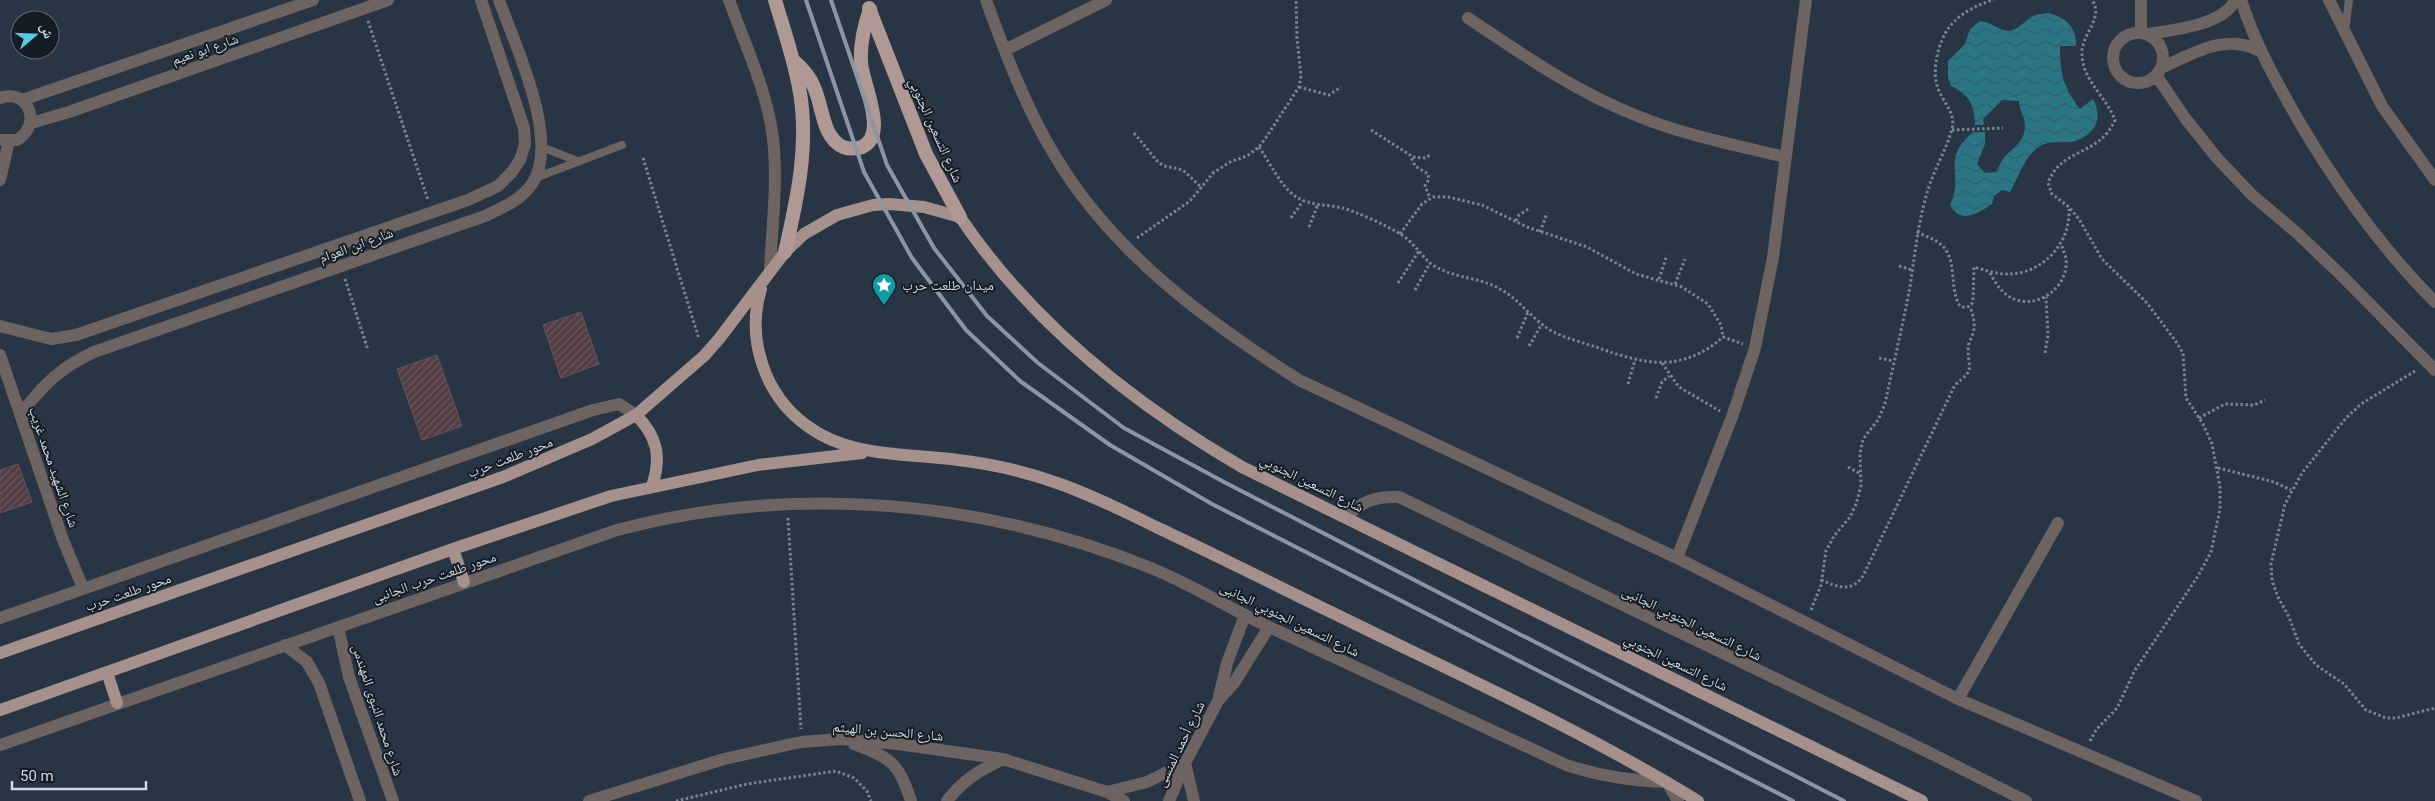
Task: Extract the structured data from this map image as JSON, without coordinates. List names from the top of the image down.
{
  "streets": {
    "highway": ["شارع التسعين الجنوبي"],
    "main road": ["محور طلعت حرب"],
    "street": [
      "شارع ابو نعيم",
      "شارع ابن العوام",
      "شارع الشهيد محمد غريب",
      "محور طلعت حرب الجانبى",
      "شارع التسعين الجنوبي الجانبى",
      "شارع محمد النبوى المهندس",
      "شارع الحسن بن الهيثم",
      "شارع أحمد المنسى"
    ]
  },
  "crossings": [
    ["شارع التسعين الجنوبي", "محور طلعت حرب"],
    ["شارع التسعين الجنوبي", "شارع التسعين الجنوبي الجانبى"],
    ["شارع ابن العوام", "شارع الشهيد محمد غريب"],
    ["محور طلعت حرب الجانبى", "شارع التسعين الجنوبي الجانبى"],
    ["محور طلعت حرب الجانبى", "شارع محمد النبوى المهندس"],
    ["شارع التسعين الجنوبي الجانبى", "شارع أحمد المنسى"]
  ],
  "places": {
    "place": ["ميدان طلعت حرب"]
  },
  "scale_bar": "50 m",
  "north": "right"
}
